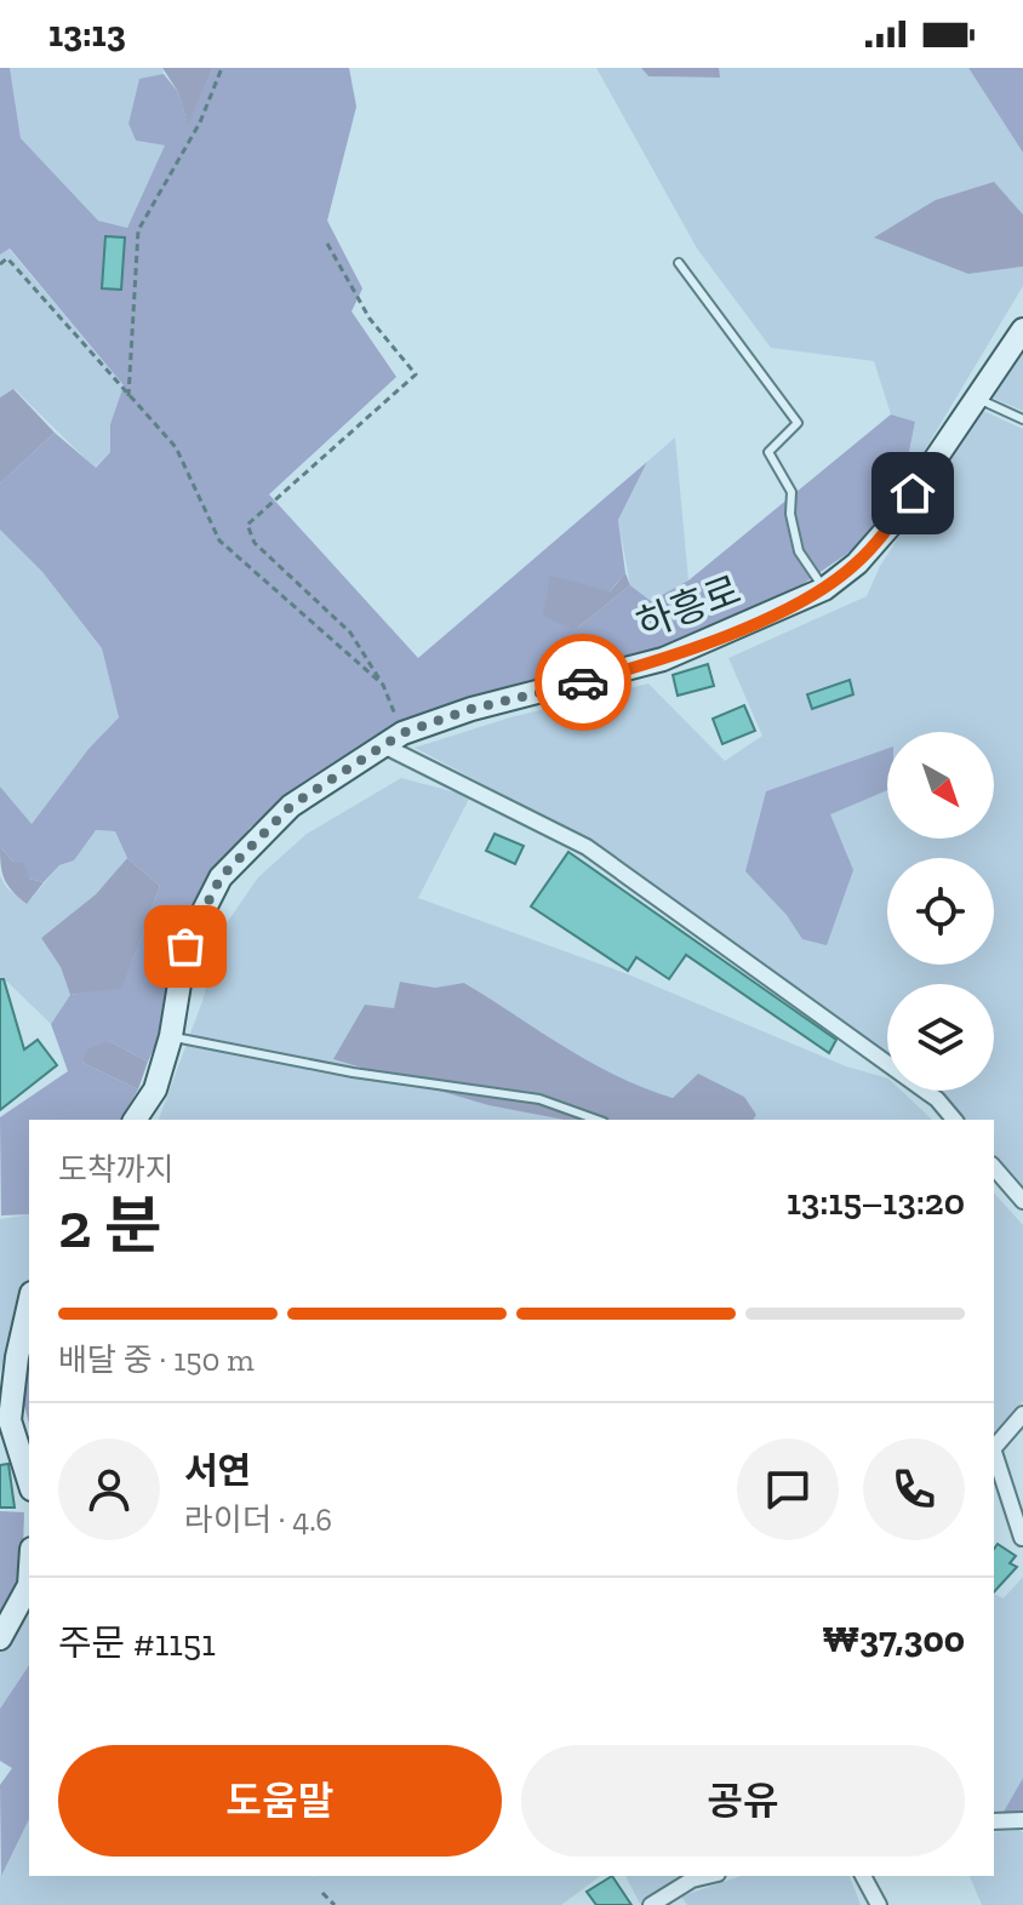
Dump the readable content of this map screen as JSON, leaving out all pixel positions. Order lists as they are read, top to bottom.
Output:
{
  "streets": {
    "street": ["하흥로"]
  },
  "north": "bottom right",
  "page": {
    "status": "13:13",
    "heading": ["2 분", "도착까지", "13:15–13:20"],
    "panel": [
      "서연",
      "라이더 · 4.6",
      "주문 #1151",
      "₩37,300"
    ],
    "bar": "배달 중 · 150 m",
    "buttons": ["도움말", "공유"]
  }
}
